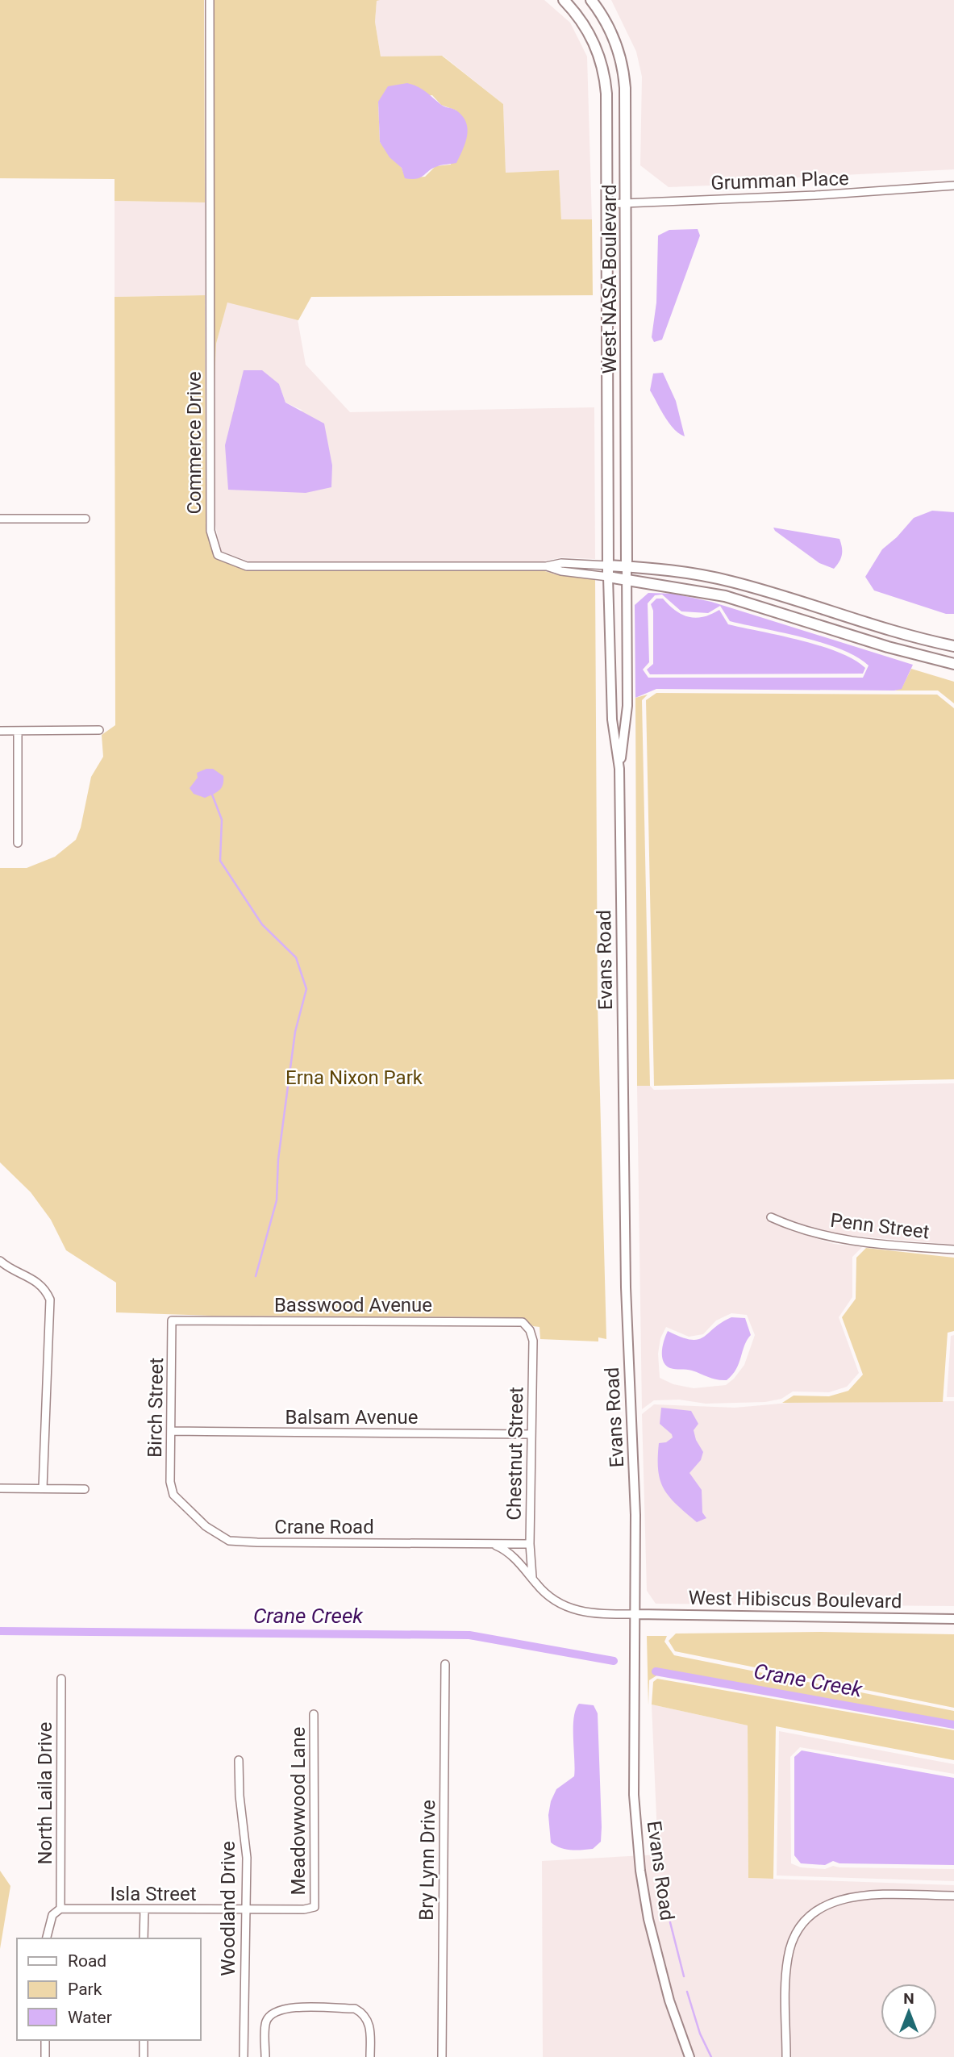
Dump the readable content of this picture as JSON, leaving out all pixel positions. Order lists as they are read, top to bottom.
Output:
{
  "streets": {
    "main road": ["West NASA Boulevard"],
    "street": [
      "Grumman Place",
      "Commerce Drive",
      "Evans Road",
      "Penn Street",
      "Basswood Avenue",
      "Birch Street",
      "Balsam Avenue",
      "Chestnut Street",
      "Crane Road",
      "West Hibiscus Boulevard",
      "North Laila Drive",
      "Meadowwood Lane",
      "Bry Lynn Drive",
      "Isla Street",
      "Woodland Drive"
    ]
  },
  "crossings": [
    ["Grumman Place", "West NASA Boulevard"],
    ["West NASA Boulevard", "Commerce Drive"],
    ["West NASA Boulevard", "Evans Road"],
    ["Commerce Drive", "Evans Road"],
    ["Evans Road", "West Hibiscus Boulevard"],
    ["Basswood Avenue", "Birch Street"],
    ["Basswood Avenue", "Chestnut Street"],
    ["Birch Street", "Balsam Avenue"],
    ["Birch Street", "Crane Road"],
    ["Balsam Avenue", "Chestnut Street"],
    ["Chestnut Street", "Crane Road"],
    ["North Laila Drive", "Isla Street"],
    ["Meadowwood Lane", "Isla Street"],
    ["Isla Street", "Woodland Drive"]
  ],
  "water": ["Crane Creek"],
  "parks": ["Erna Nixon Park"],
  "legend": ["Road", "Park", "Water"],
  "north": "top"
}
